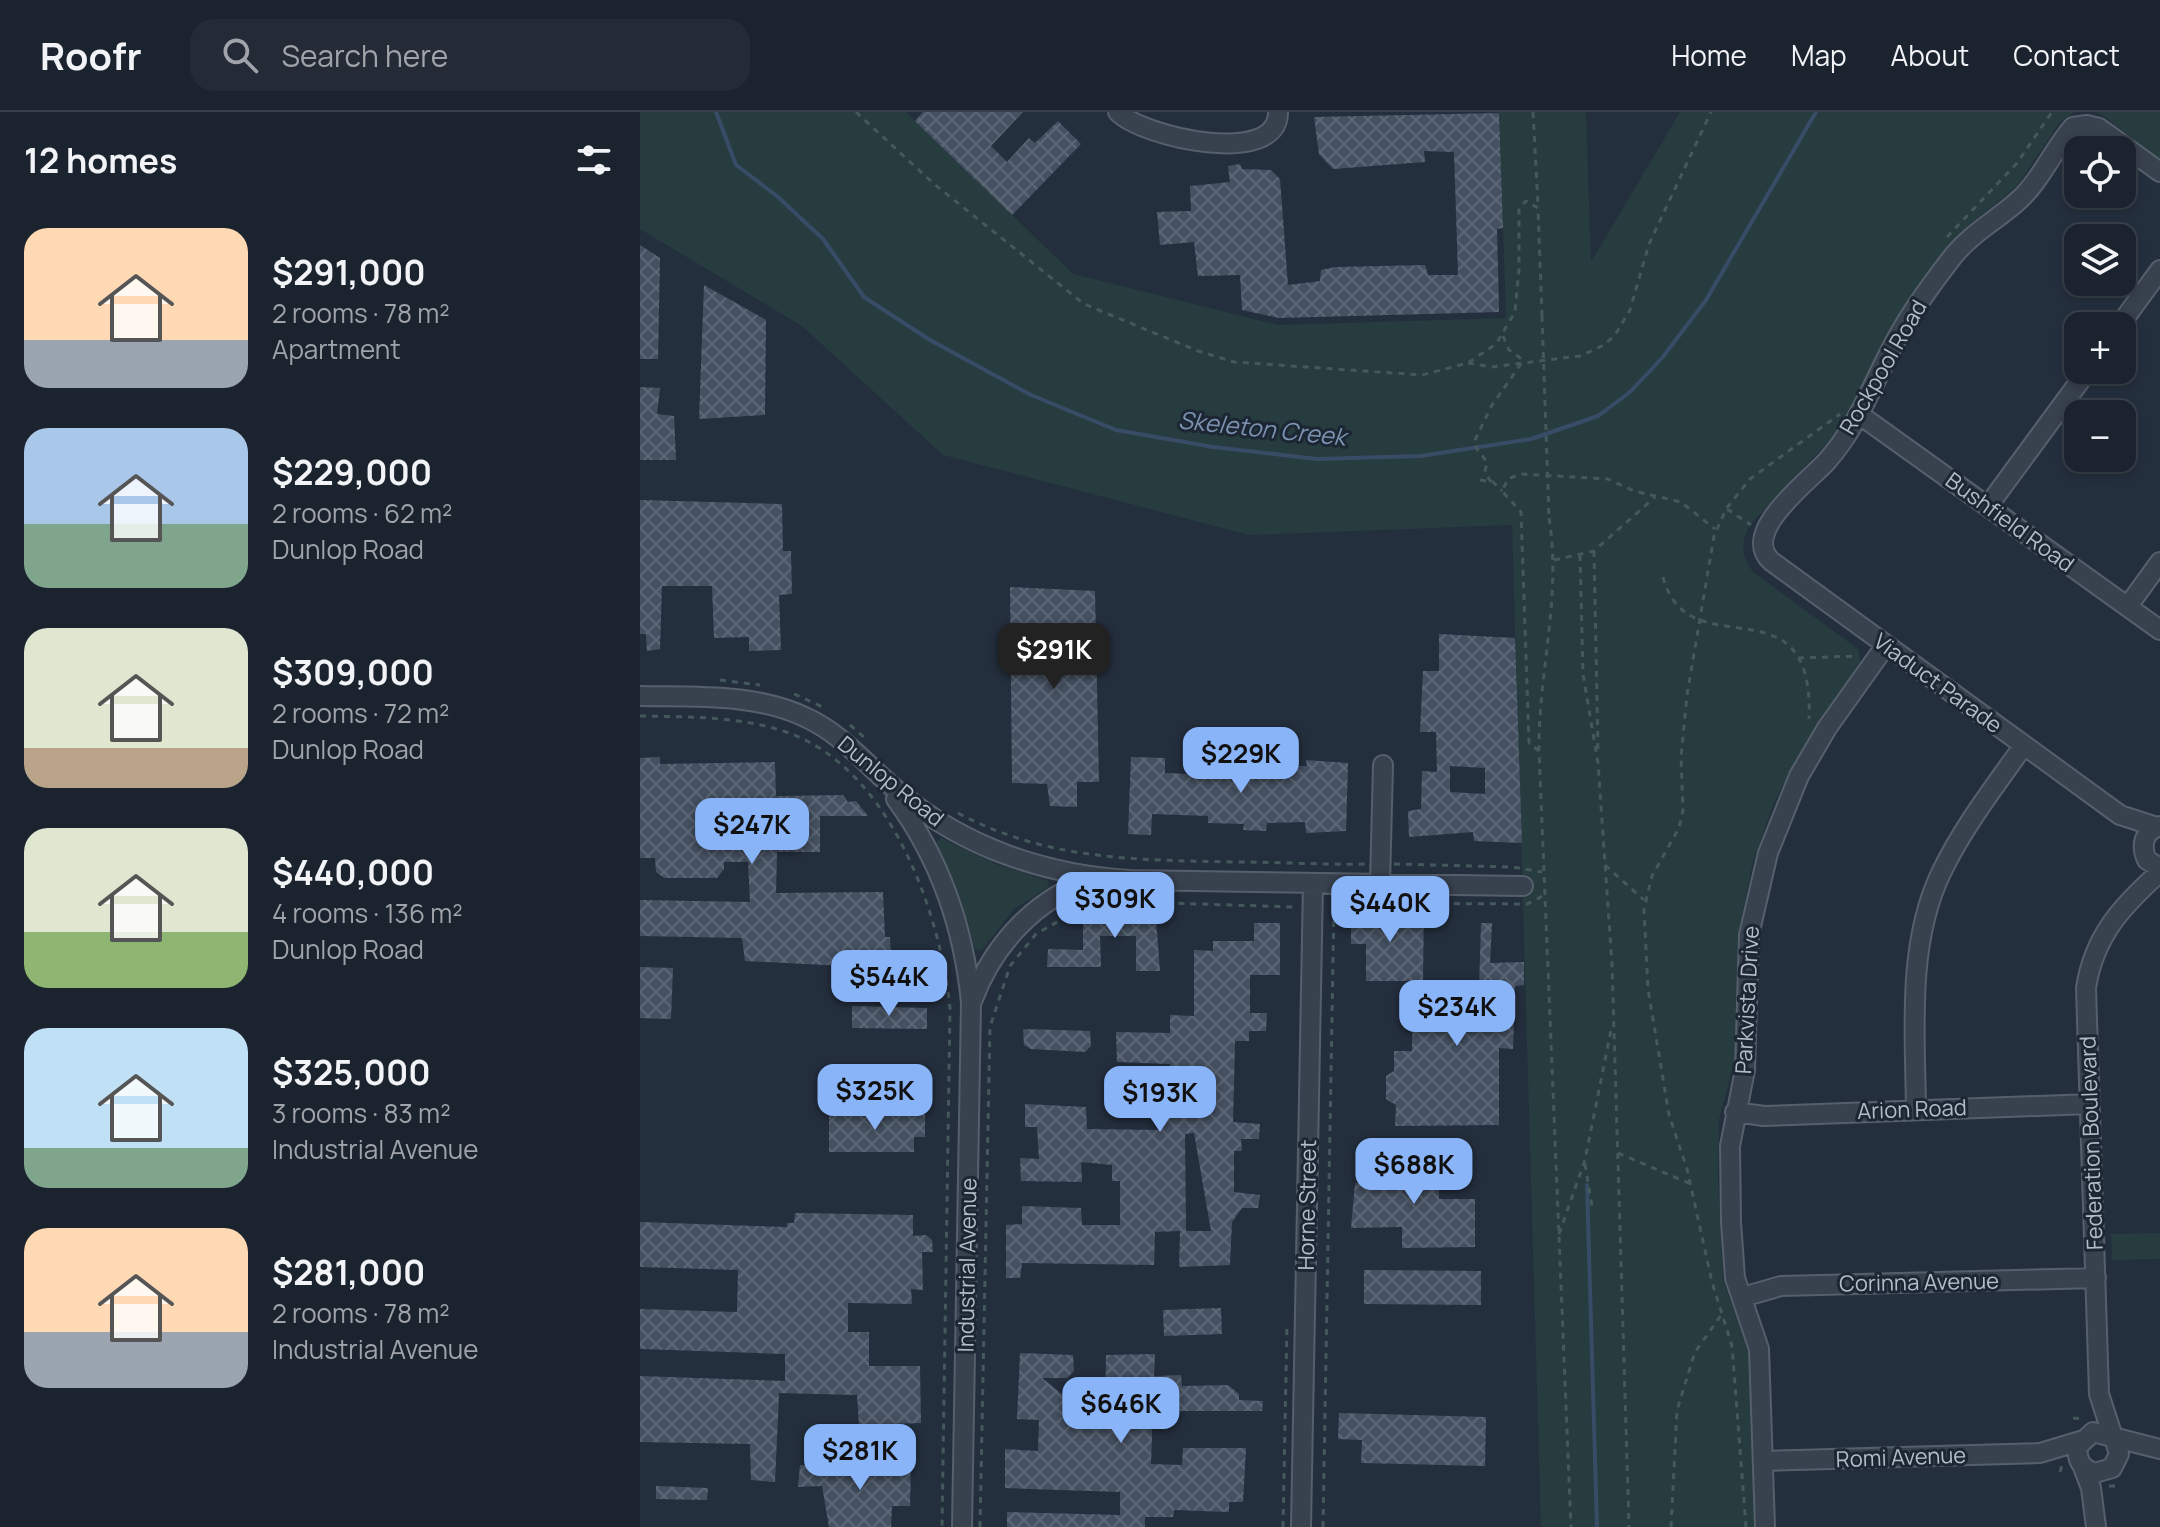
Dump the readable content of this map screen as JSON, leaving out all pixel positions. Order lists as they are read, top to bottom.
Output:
{
  "streets": {
    "street": [
      "Rockpool Road",
      "Bushfield Road",
      "Viaduct Parade",
      "Dunlop Road",
      "Parkvista Drive",
      "Arion Road",
      "Federation Boulevard",
      "Horne Street",
      "Industrial Avenue",
      "Corinna Avenue",
      "Romi Avenue"
    ]
  },
  "crossings": [
    ["Rockpool Road", "Bushfield Road"],
    ["Rockpool Road", "Viaduct Parade"],
    ["Viaduct Parade", "Parkvista Drive"],
    ["Viaduct Parade", "Federation Boulevard"],
    ["Dunlop Road", "Horne Street"],
    ["Dunlop Road", "Industrial Avenue"],
    ["Parkvista Drive", "Arion Road"],
    ["Parkvista Drive", "Corinna Avenue"],
    ["Parkvista Drive", "Romi Avenue"],
    ["Arion Road", "Federation Boulevard"],
    ["Federation Boulevard", "Corinna Avenue"],
    ["Federation Boulevard", "Romi Avenue"]
  ],
  "water": ["Skeleton Creek"],
  "page": {
    "header": "Roofr",
    "search": "Search here",
    "nav": [
      "Home",
      "Map",
      "About",
      "Contact"
    ],
    "heading": "12 homes",
    "map_buttons": ["+", "−"],
    "list": [
      {
        "name": "$291,000",
        "note": "2 rooms · 78 m² · Apartment"
      },
      {
        "name": "$229,000",
        "note": "2 rooms · 62 m² · Dunlop Road"
      },
      {
        "name": "$309,000",
        "note": "2 rooms · 72 m² · Dunlop Road"
      },
      {
        "name": "$440,000",
        "note": "4 rooms · 136 m² · Dunlop Road"
      },
      {
        "name": "$325,000",
        "note": "3 rooms · 83 m² · Industrial Avenue"
      },
      {
        "name": "$281,000",
        "note": "2 rooms · 78 m² · Industrial Avenue"
      }
    ],
    "price": [
      "$291K",
      "$229K",
      "$247K",
      "$309K",
      "$440K",
      "$544K",
      "$234K",
      "$325K",
      "$193K",
      "$688K",
      "$646K",
      "$281K"
    ]
  }
}
